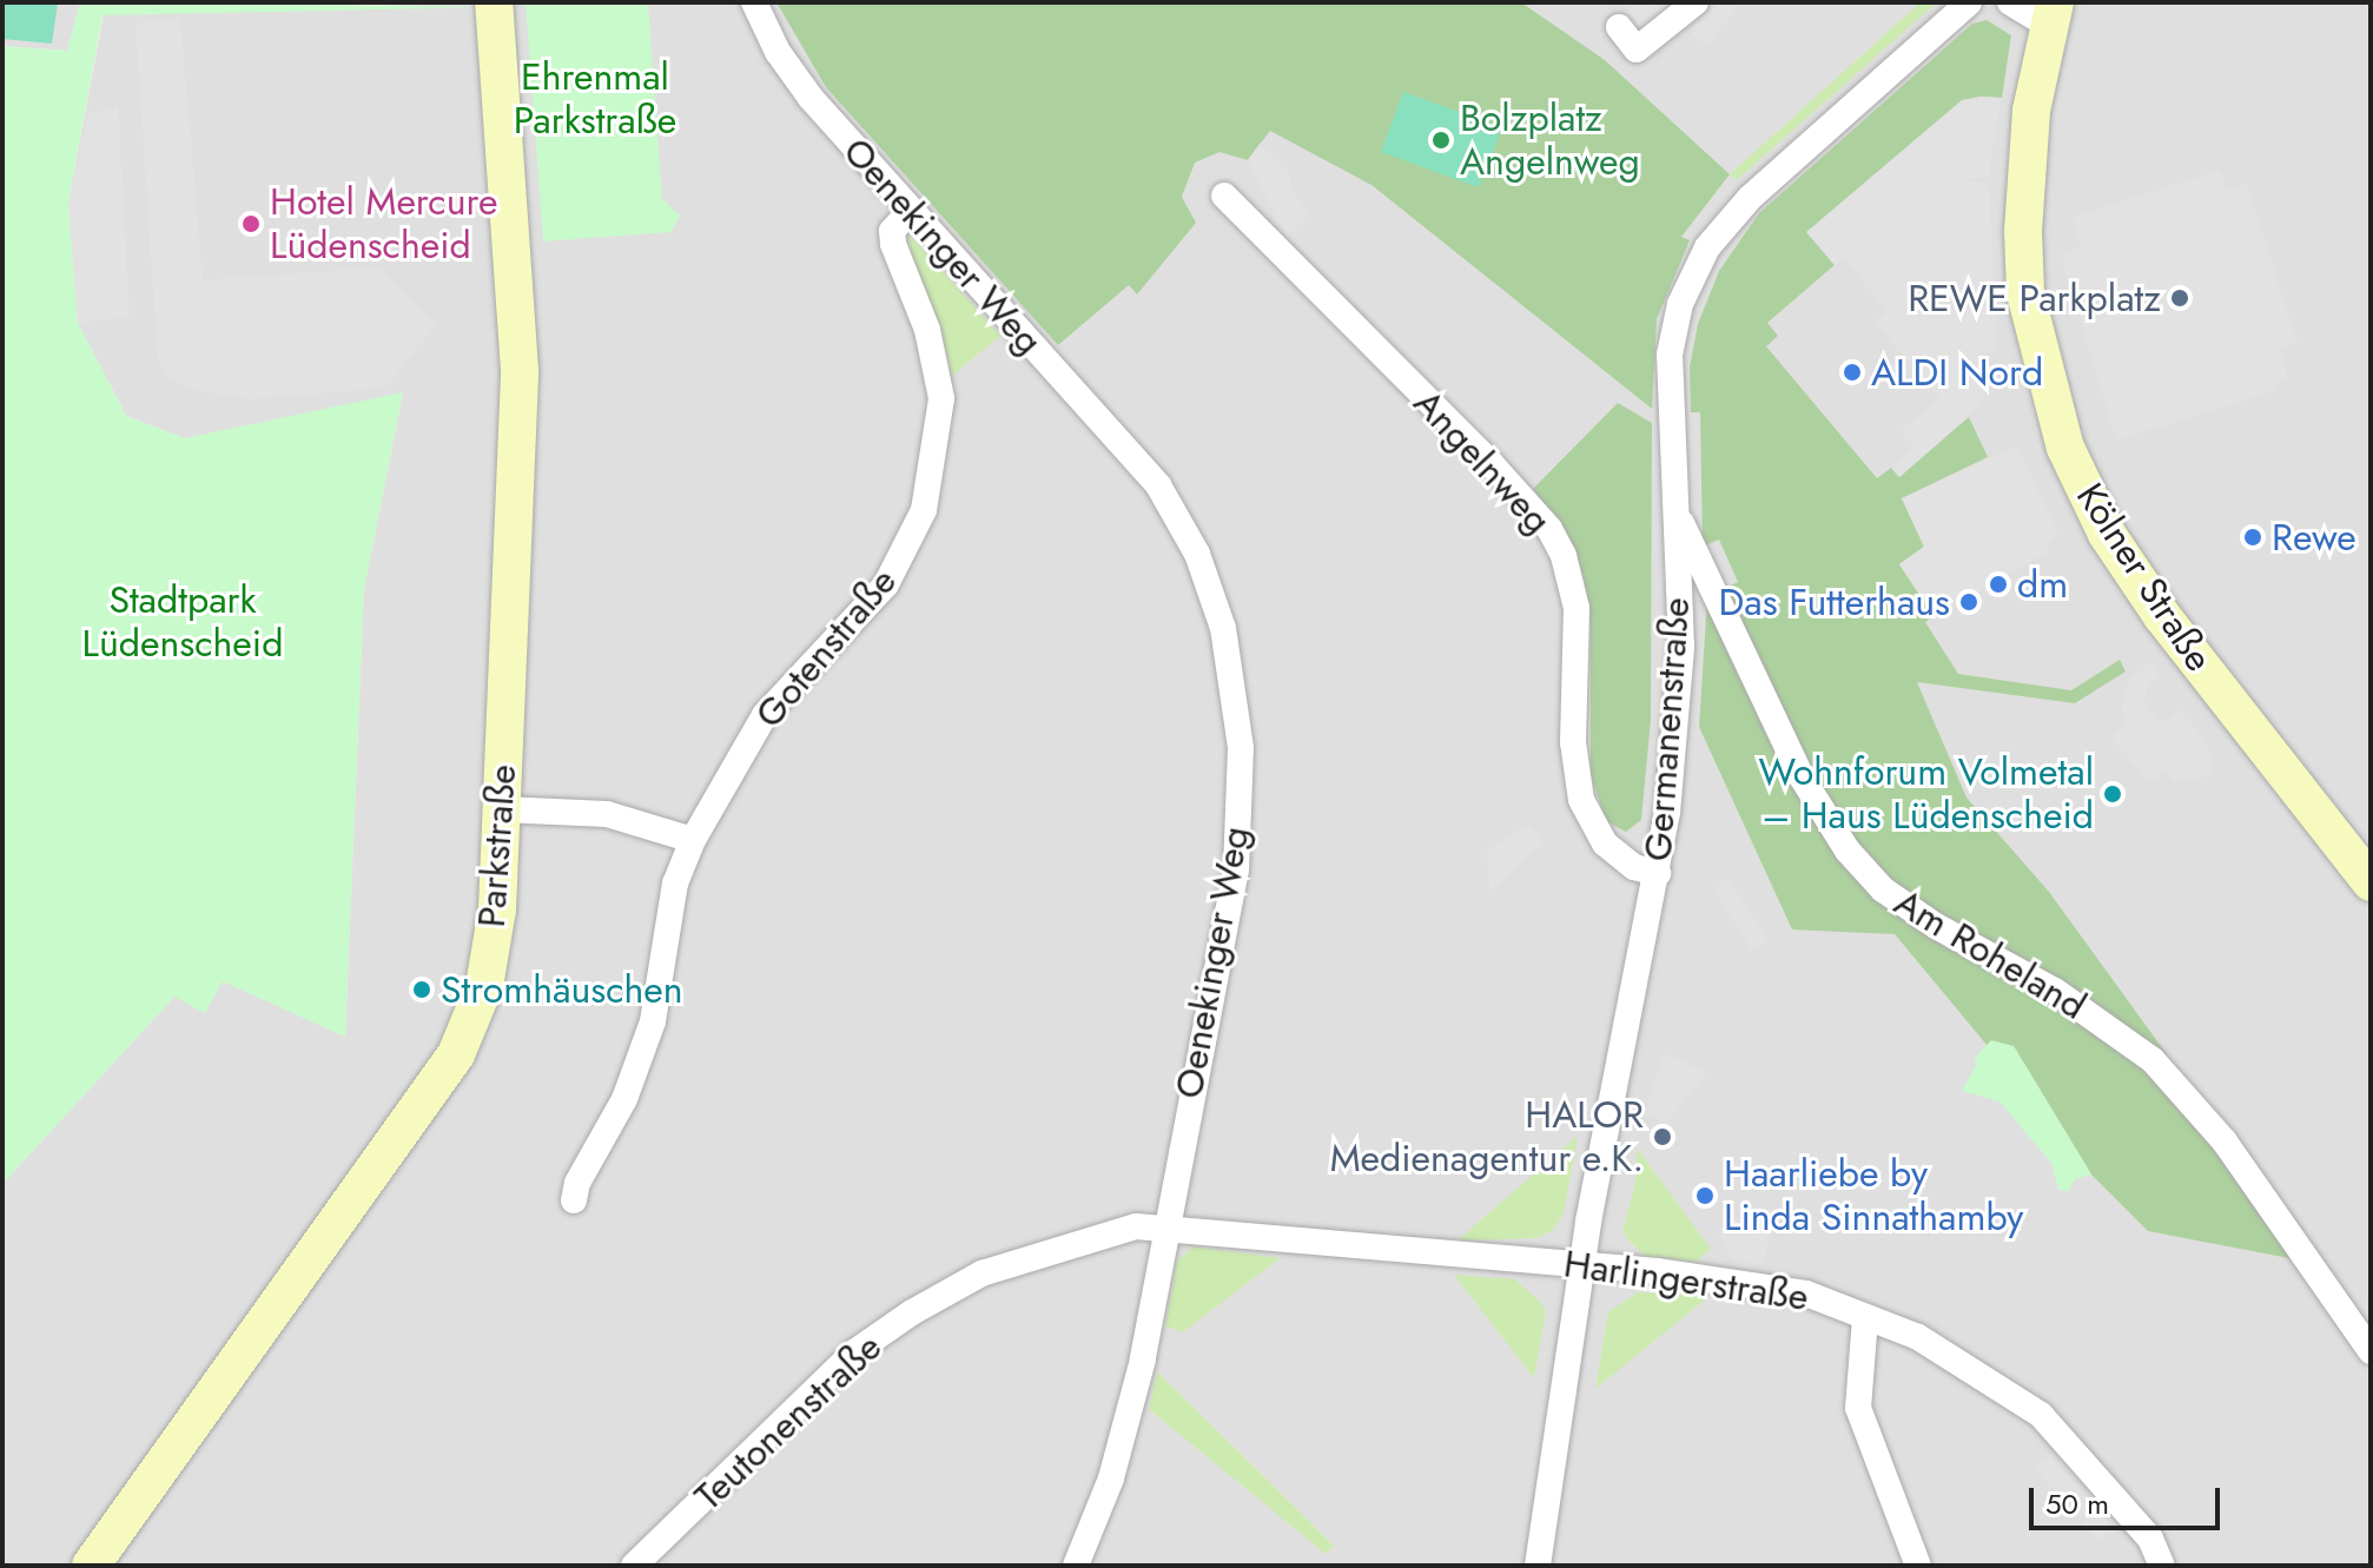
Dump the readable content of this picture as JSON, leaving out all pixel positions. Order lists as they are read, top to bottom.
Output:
{
  "streets": {
    "street": [
      "Oenekinger Weg",
      "Angelnweg",
      "Kölner Straße",
      "Gotenstraße",
      "Germanenstraße",
      "Parkstraße",
      "Am Roheland",
      "Harlingerstraße",
      "Teutonenstraße"
    ]
  },
  "crossings": [
    ["Oenekinger Weg", "Gotenstraße"],
    ["Oenekinger Weg", "Harlingerstraße"],
    ["Oenekinger Weg", "Teutonenstraße"],
    ["Angelnweg", "Germanenstraße"],
    ["Germanenstraße", "Am Roheland"],
    ["Germanenstraße", "Harlingerstraße"],
    ["Harlingerstraße", "Teutonenstraße"]
  ],
  "parks": ["Ehrenmal Parkstraße", "Stadtpark Lüdenscheid"],
  "places": [
    "Bolzplatz Angelnweg",
    "Hotel Mercure Lüdenscheid",
    "REWE Parkplatz",
    "ALDI Nord",
    "Rewe",
    "dm",
    "Das Futterhaus",
    "Wohnforum Volmetal – Haus Lüdenscheid",
    "Stromhäuschen",
    "HALOR Medienagentur e.K.",
    "Haarliebe by Linda Sinnathamby"
  ],
  "scale_bar": "50 m"
}
